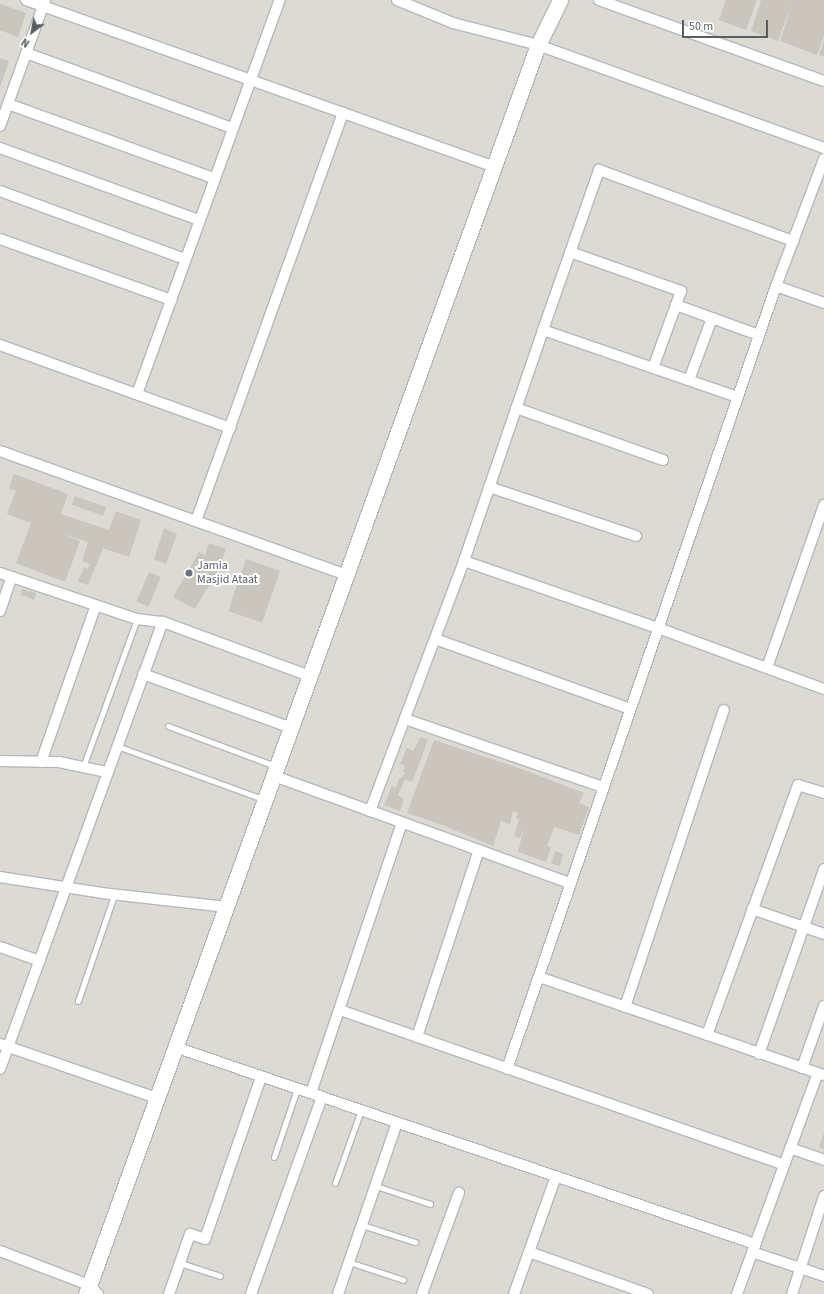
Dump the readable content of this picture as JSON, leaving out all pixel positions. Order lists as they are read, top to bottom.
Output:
{
  "places": ["Jamia Masjid Ataat"],
  "scale_bar": "50 m",
  "north": "bottom left"
}
